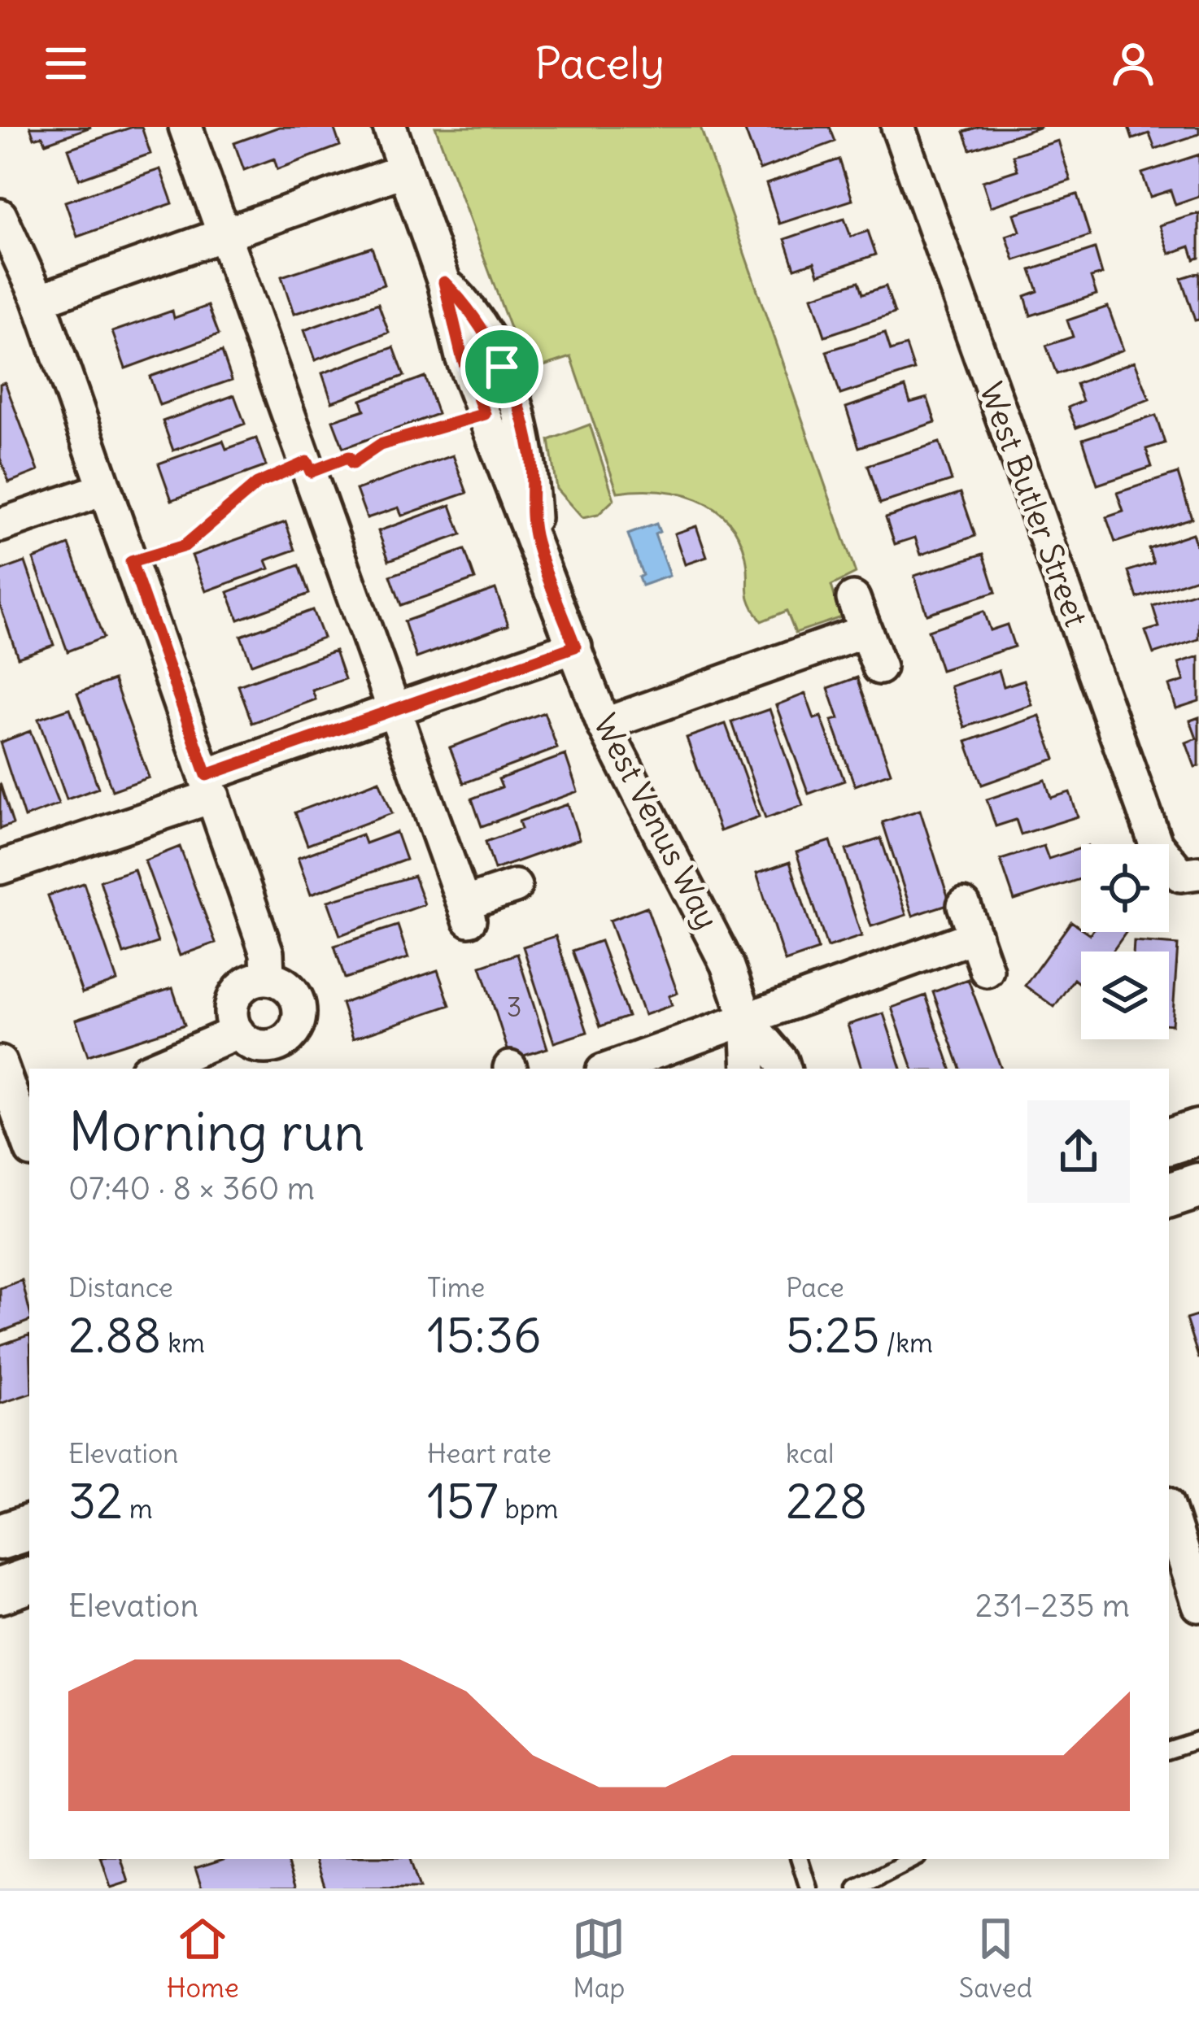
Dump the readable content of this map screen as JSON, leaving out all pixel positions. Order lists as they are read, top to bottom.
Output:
{
  "streets": {
    "street": ["West Butler Street", "West Venus Way"]
  },
  "house_numbers": ["3"],
  "page": {
    "header": "Pacely",
    "heading": ["Morning run", "07:40 · 8 × 360 m"],
    "stats": [
      ["Distance", "2.88 km"],
      ["Time", "15:36"],
      ["Pace", "5:25 /km"],
      ["Elevation", "32 m"],
      ["Heart rate", "157 bpm"],
      ["kcal", "228"]
    ],
    "chart": ["Elevation", "231–235 m"],
    "tabs": ["Home", "Map", "Saved"]
  }
}
